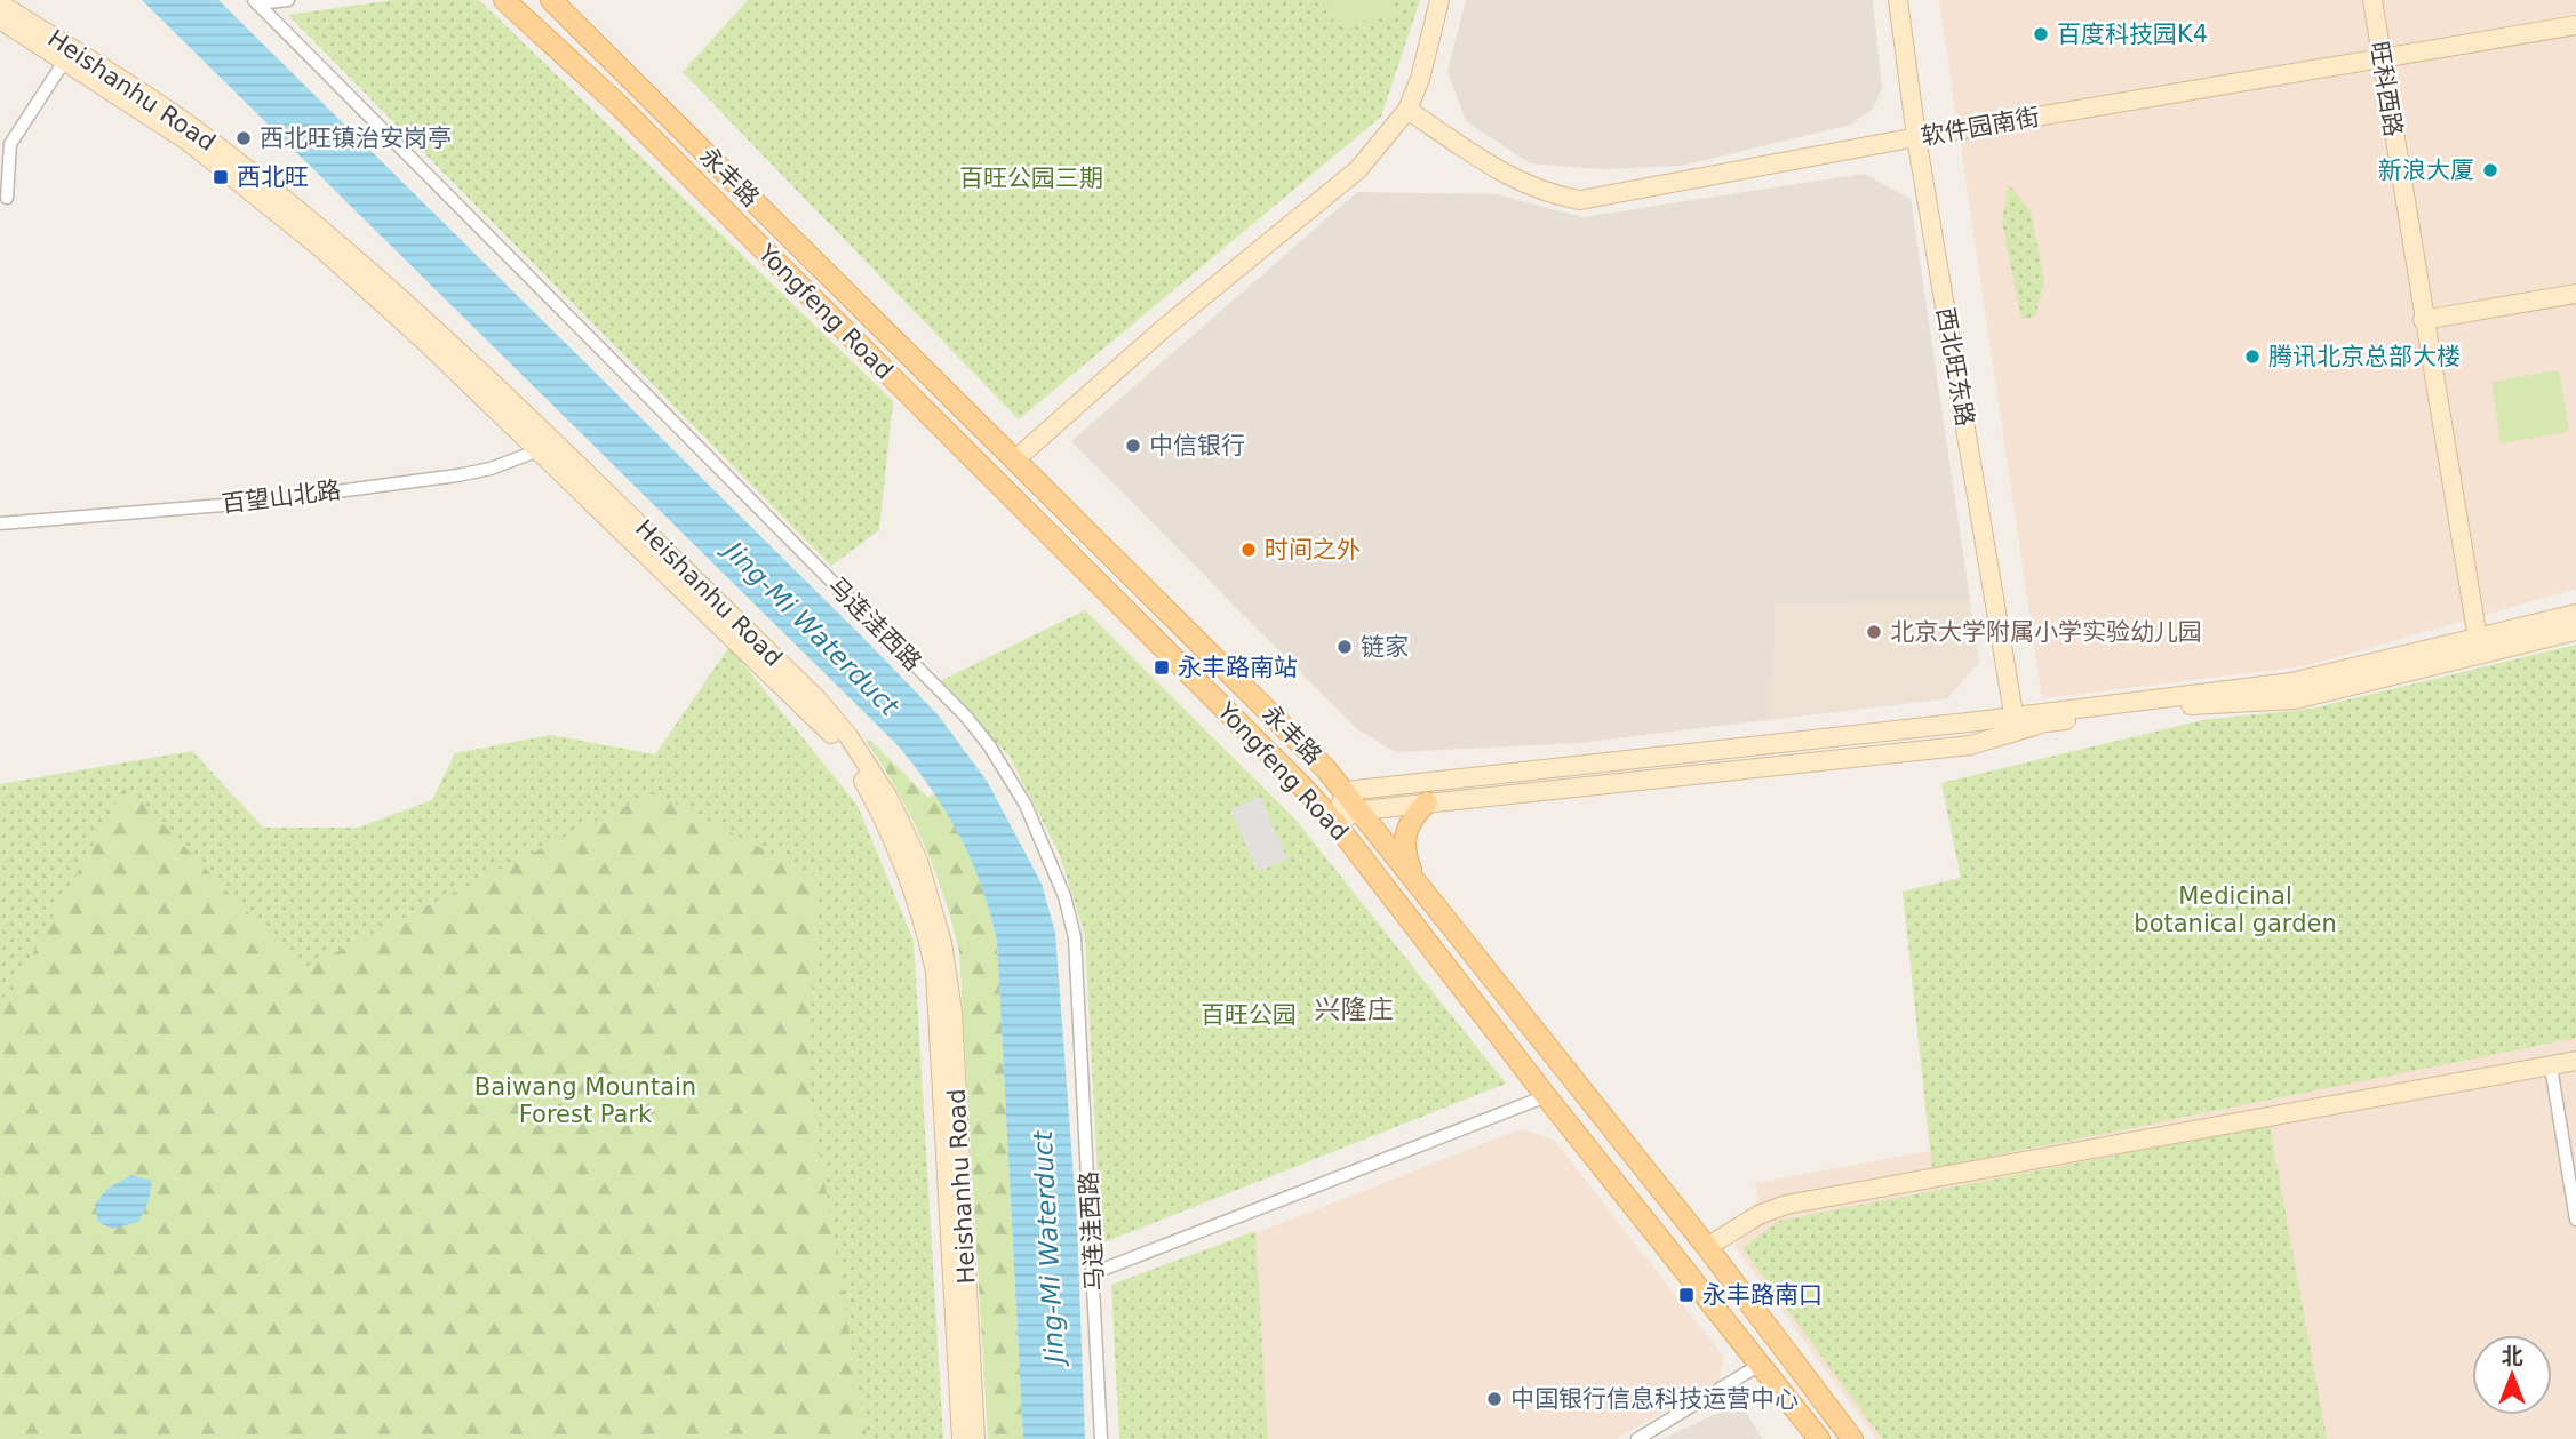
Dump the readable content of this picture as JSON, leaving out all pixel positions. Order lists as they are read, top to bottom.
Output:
{
  "streets": {
    "main road": ["永丰路", "Yongfeng Road"],
    "street": [
      "旺科西路",
      "Heishanhu Road",
      "软件园南街",
      "西北旺东路",
      "百望山北路",
      "马连洼西路"
    ]
  },
  "crossings": [
    ["旺科西路", "软件园南街"],
    ["Heishanhu Road", "百望山北路"],
    ["软件园南街", "西北旺东路"]
  ],
  "districts": ["兴隆庄"],
  "water": ["Jing-Mi Waterduct"],
  "parks": [
    "百旺公园三期",
    "Medicinal botanical garden",
    "百旺公园",
    "Baiwang Mountain Forest Park"
  ],
  "places": {
    "other": [
      "百度科技园K4",
      "西北旺镇治安岗亭",
      "新浪大厦",
      "腾讯北京总部大楼",
      "中信银行",
      "时间之外",
      "北京大学附属小学实验幼儿园",
      "链家",
      "中国银行信息科技运营中心"
    ],
    "transit": ["西北旺", "永丰路南站", "永丰路南口"]
  },
  "north": "top"
}
